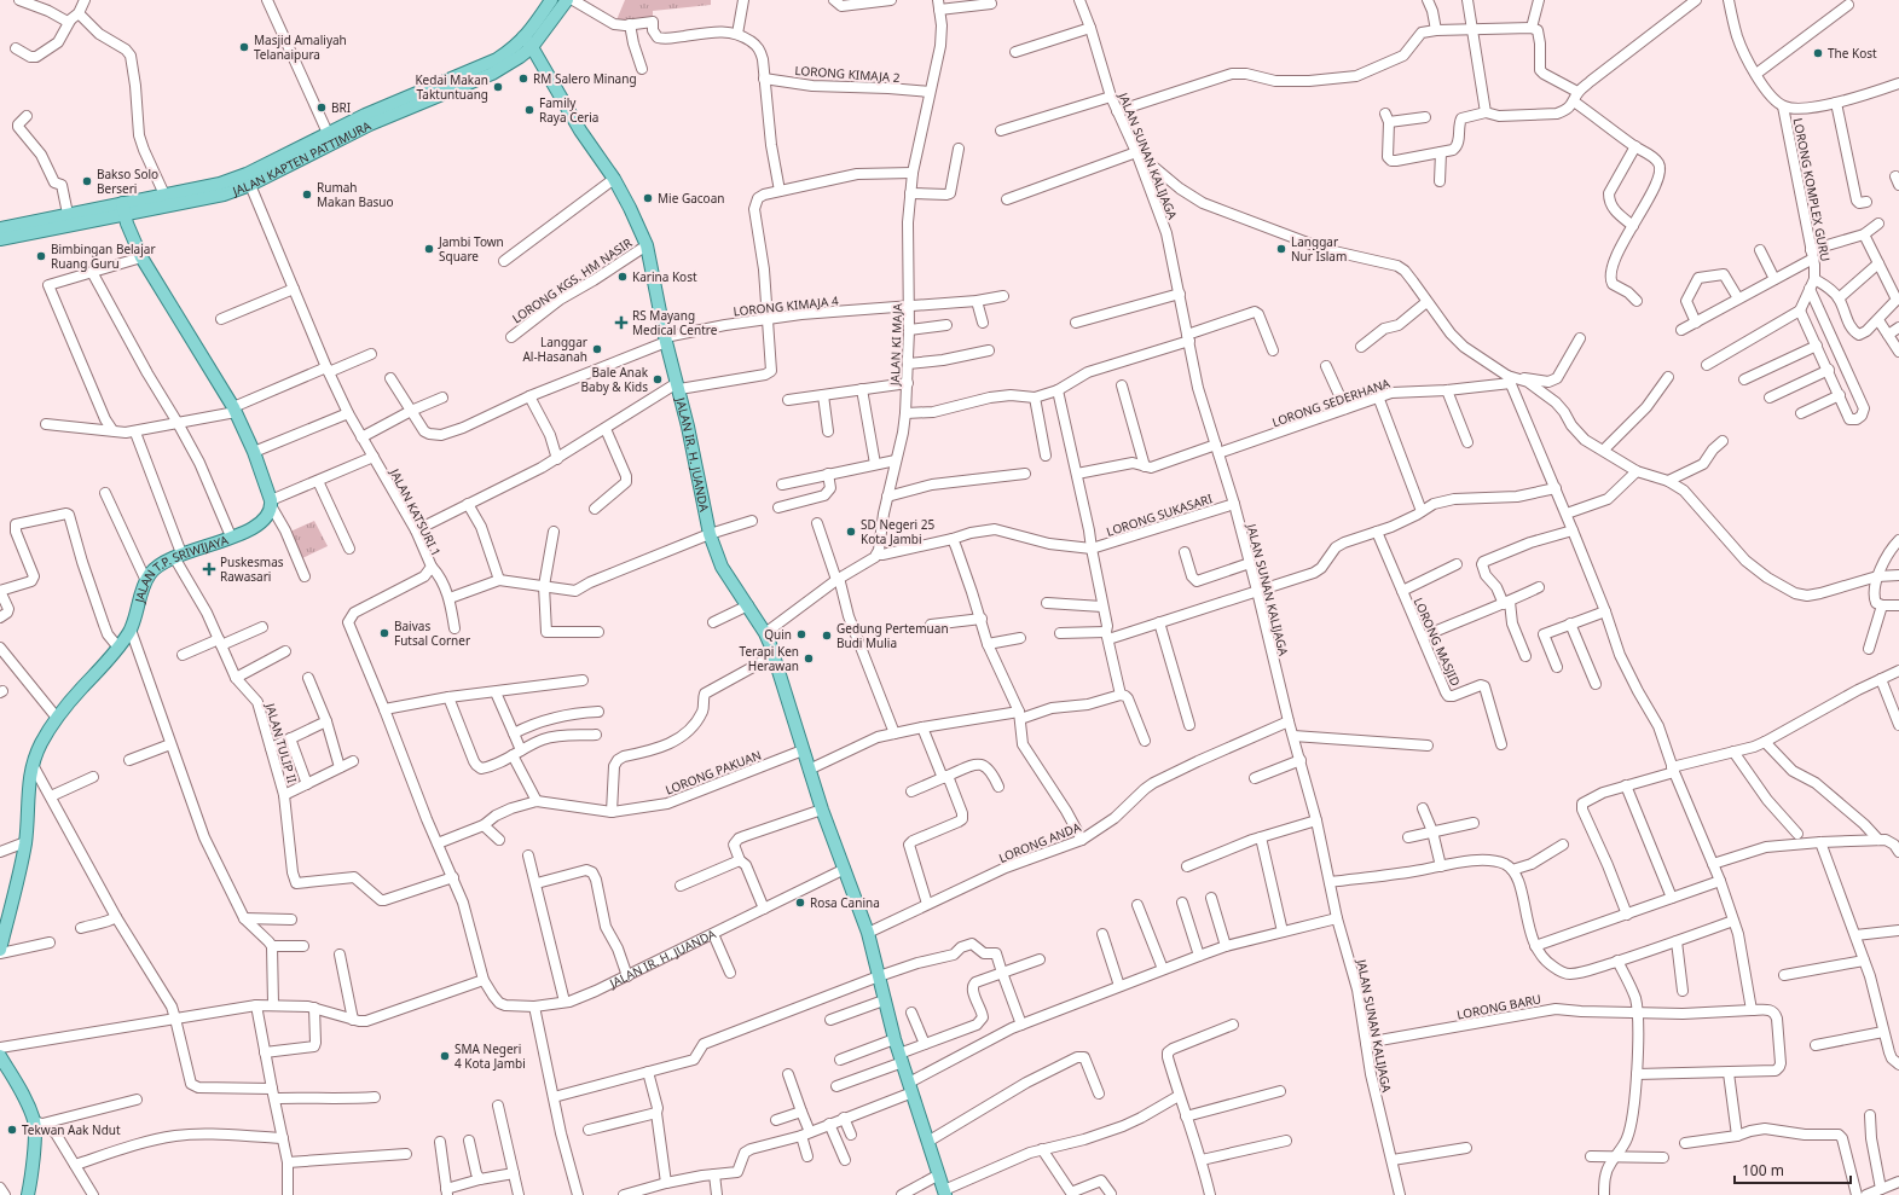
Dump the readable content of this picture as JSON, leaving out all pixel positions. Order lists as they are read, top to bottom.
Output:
{
  "streets": {
    "main road": ["JALAN KAPTEN PATTIMURA", "JALAN IR. H. JUANDA", "JALAN T.P. SRIWIJAYA"],
    "street": [
      "LORONG KIMAJA 2",
      "JALAN SUNAN KALIJAGA",
      "LORONG KOMPLEX GURU",
      "LORONG KGS. HM NASIR",
      "LORONG KIMAJA 4",
      "JALAN KI MAJA",
      "LORONG SEDERHANA",
      "JALAN KATSURI 1",
      "LORONG SUKASARI",
      "LORONG MASJID",
      "JALAN TULIP II",
      "LORONG PAKUAN",
      "LORONG ANDA",
      "LORONG BARU"
    ]
  },
  "crossings": [
    ["LORONG KIMAJA 2", "JALAN KI MAJA"],
    ["JALAN SUNAN KALIJAGA", "LORONG SEDERHANA"],
    ["JALAN SUNAN KALIJAGA", "LORONG SUKASARI"],
    ["JALAN SUNAN KALIJAGA", "LORONG ANDA"],
    ["JALAN SUNAN KALIJAGA", "LORONG BARU"],
    ["JALAN KAPTEN PATTIMURA", "JALAN IR. H. JUANDA"],
    ["JALAN KAPTEN PATTIMURA", "JALAN KATSURI 1"],
    ["LORONG KGS. HM NASIR", "JALAN IR. H. JUANDA"],
    ["LORONG KIMAJA 4", "JALAN KI MAJA"],
    ["LORONG KIMAJA 4", "JALAN IR. H. JUANDA"],
    ["JALAN IR. H. JUANDA", "JALAN KATSURI 1"],
    ["JALAN IR. H. JUANDA", "LORONG PAKUAN"],
    ["JALAN IR. H. JUANDA", "LORONG ANDA"],
    ["JALAN KATSURI 1", "JALAN TULIP II"],
    ["JALAN KATSURI 1", "LORONG PAKUAN"],
    ["JALAN T.P. SRIWIJAYA", "JALAN TULIP II"]
  ],
  "places": {
    "other": [
      "Masjid Amaliyah Telanaipura",
      "The Kost",
      "RM Salero Minang",
      "Kedai Makan Taktuntuang",
      "BRI",
      "Family Raya Ceria",
      "Bakso Solo Berseri",
      "Rumah Makan Basuo",
      "Mie Gacoan",
      "Jambi Town Square",
      "Langgar Nur Islam",
      "Bimbingan Belajar Ruang Guru",
      "Karina Kost",
      "Langgar Al-Hasanah",
      "Bale Anak Baby & Kids",
      "SD Negeri 25 Kota Jambi",
      "Baivas Futsal Corner",
      "Quin",
      "Gedung Pertemuan Budi Mulia",
      "Terapi Ken Herawan",
      "Rosa Canina",
      "SMA Negeri 4 Kota Jambi",
      "Tekwan Aak Ndut"
    ],
    "health": ["RS Mayang Medical Centre", "Puskesmas Rawasari"]
  },
  "scale_bar": "100 m"
}
